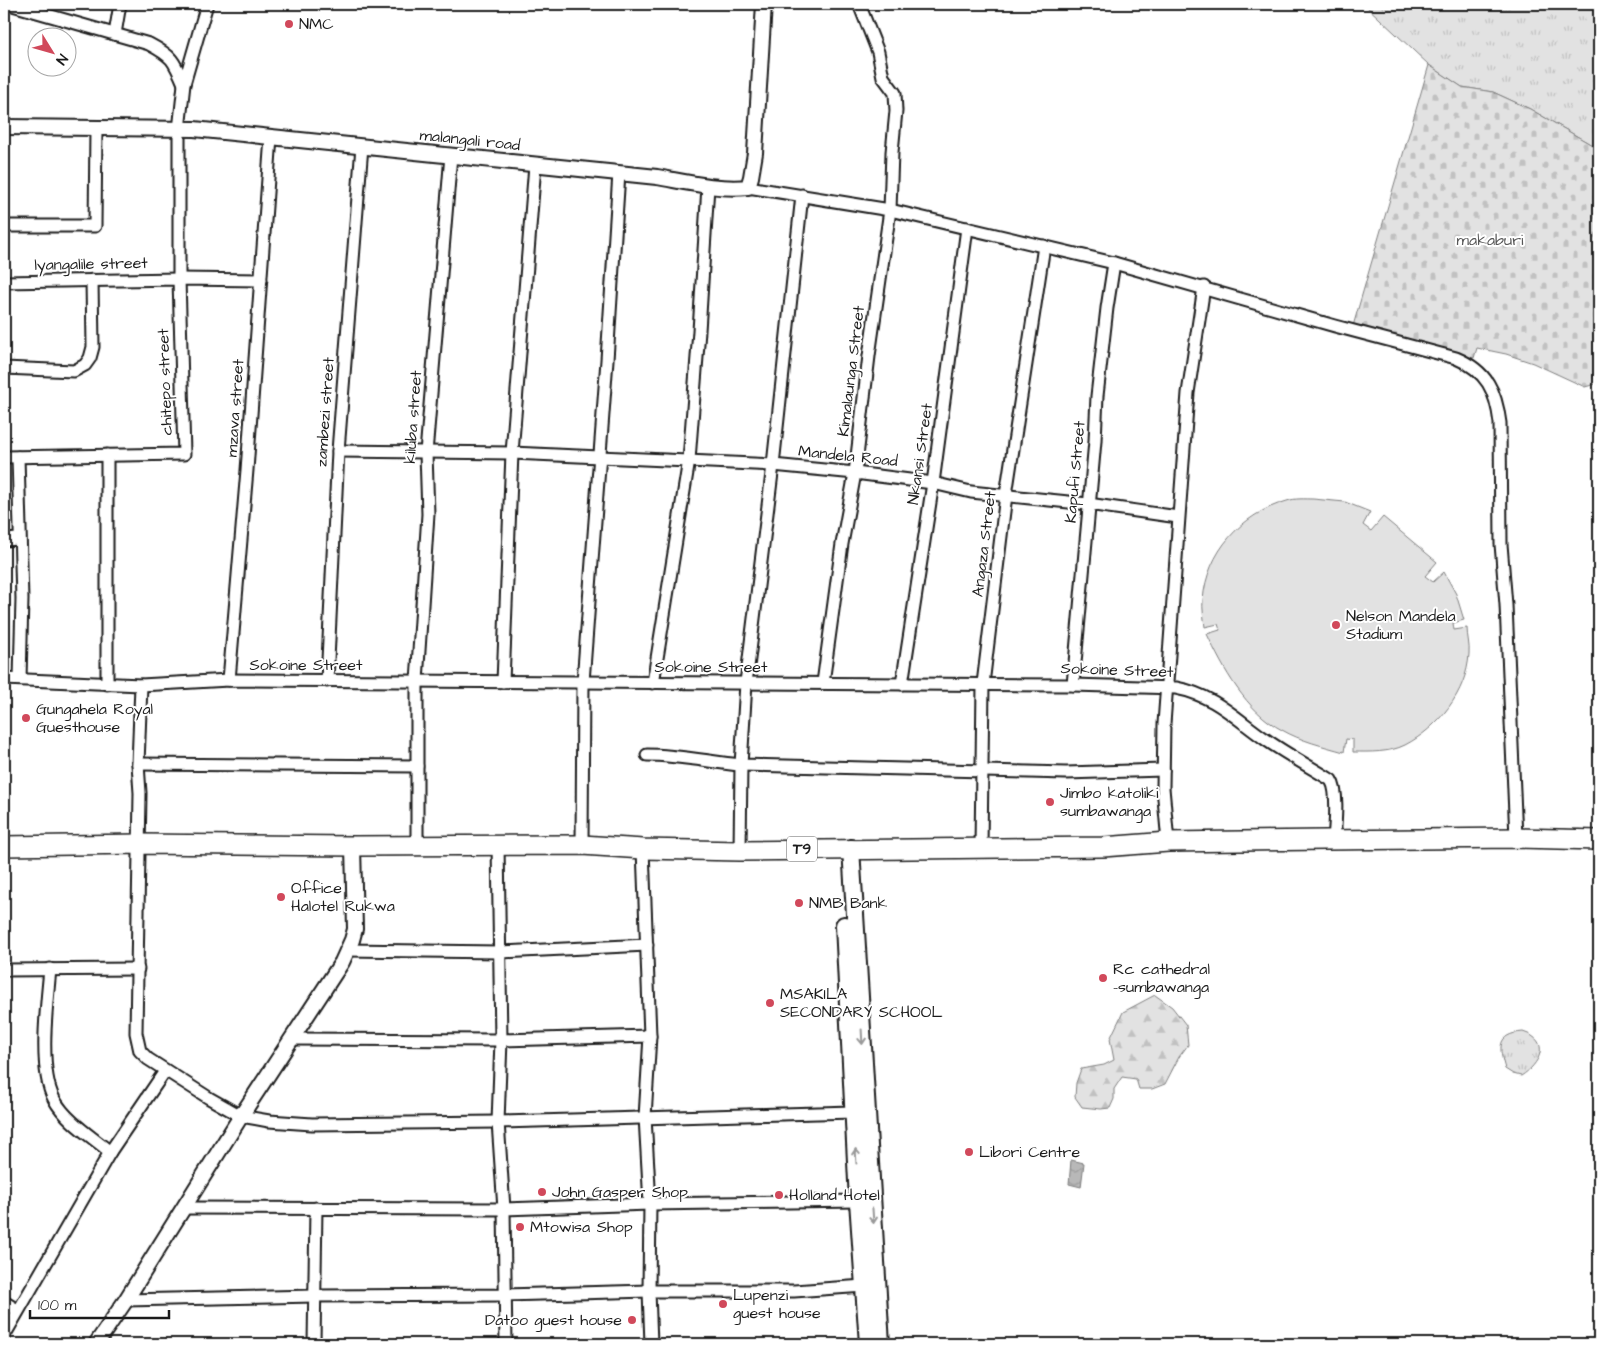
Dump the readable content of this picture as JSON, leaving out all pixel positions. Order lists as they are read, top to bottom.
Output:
{
  "streets": {
    "highway": ["T9"],
    "street": [
      "malangali road",
      "lyangalile street",
      "Kimalaunga Street",
      "chitepo street",
      "mzava street",
      "zambezi street",
      "kiluba street",
      "Nkansi Street",
      "Mandela Road",
      "Kapufi Street",
      "Angaza Street",
      "Sokoine Street"
    ]
  },
  "crossings": [
    ["malangali road", "chitepo street"],
    ["malangali road", "mzava street"],
    ["malangali road", "zambezi street"],
    ["malangali road", "kiluba street"],
    ["lyangalile street", "chitepo street"],
    ["lyangalile street", "mzava street"],
    ["Kimalaunga Street", "Mandela Road"],
    ["Kimalaunga Street", "Sokoine Street"],
    ["mzava street", "Sokoine Street"],
    ["zambezi street", "Sokoine Street"],
    ["kiluba street", "Sokoine Street"],
    ["kiluba street", "T9"],
    ["Nkansi Street", "Mandela Road"],
    ["Nkansi Street", "Sokoine Street"],
    ["Mandela Road", "Kapufi Street"],
    ["Mandela Road", "Angaza Street"],
    ["Kapufi Street", "Sokoine Street"],
    ["Angaza Street", "Sokoine Street"],
    ["Angaza Street", "T9"],
    ["Sokoine Street", "T9"]
  ],
  "parks": ["makaburi"],
  "places": [
    "NMC",
    "Nelson Mandela Stadium",
    "Gungahela Royal Guesthouse",
    "Jimbo katoliki sumbawanga",
    "Office Halotel Rukwa",
    "NMB Bank",
    "Rc cathedral -sumbawanga",
    "MSAKILA SECONDARY SCHOOL",
    "Libori Centre",
    "John Gasper Shop",
    "Holland Hotel",
    "Mtowisa Shop",
    "Lupenzi guest house",
    "Datoo guest house"
  ],
  "scale_bar": "100 m",
  "north": "bottom right"
}
